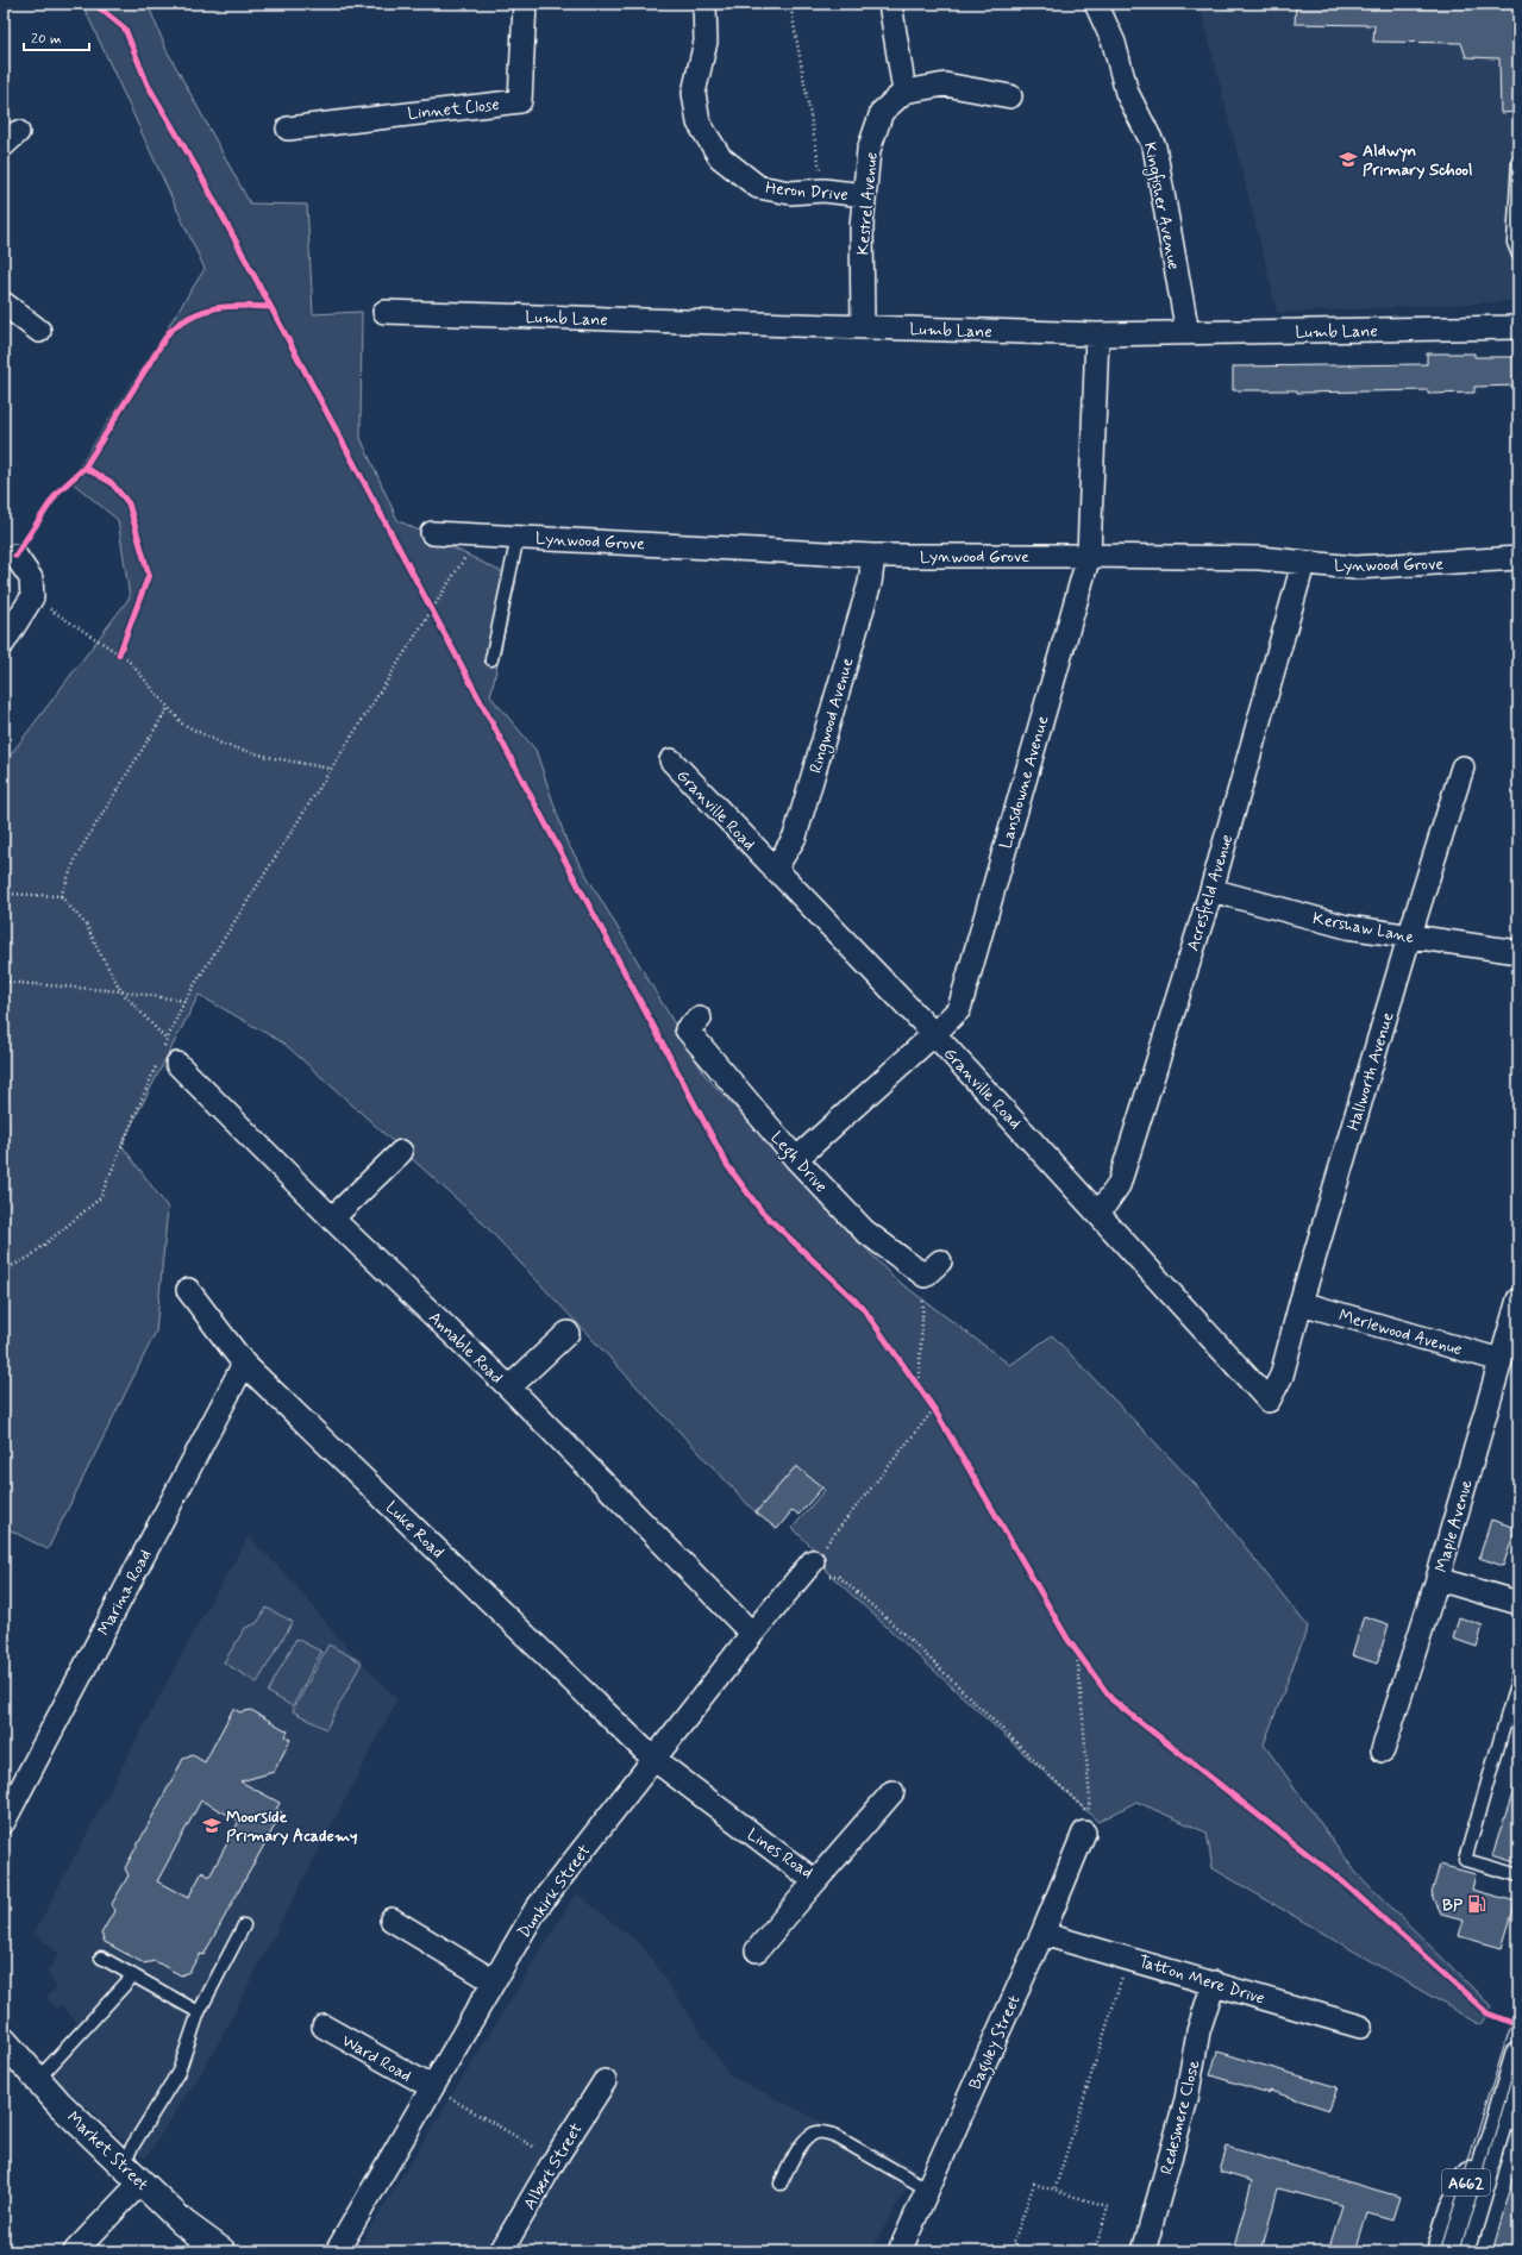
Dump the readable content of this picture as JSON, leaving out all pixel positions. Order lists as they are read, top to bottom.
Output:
{
  "streets": {
    "main road": ["Market Street", "A662"],
    "street": [
      "Linnet Close",
      "Heron Drive",
      "Kestrel Avenue",
      "Kingfisher Avenue",
      "Lumb Lane",
      "Lynwood Grove",
      "Ringwood Avenue",
      "Lansdowne Avenue",
      "Granville Road",
      "Acresfield Avenue",
      "Kershaw Lane",
      "Hallworth Avenue",
      "Legh Drive",
      "Merlewood Avenue",
      "Annable Road",
      "Maple Avenue",
      "Luke Road",
      "Marina Road",
      "Lines Road",
      "Dunkirk Street",
      "Tatton Mere Drive",
      "Baguley Street",
      "Ward Road",
      "Redesmere Close",
      "Albert Street"
    ]
  },
  "crossings": [
    ["Heron Drive", "Kestrel Avenue"],
    ["Kestrel Avenue", "Lumb Lane"],
    ["Kingfisher Avenue", "Lumb Lane"],
    ["Lumb Lane", "Lansdowne Avenue"],
    ["Lynwood Grove", "Ringwood Avenue"],
    ["Lynwood Grove", "Lansdowne Avenue"],
    ["Lynwood Grove", "Acresfield Avenue"],
    ["Ringwood Avenue", "Granville Road"],
    ["Lansdowne Avenue", "Granville Road"],
    ["Lansdowne Avenue", "Legh Drive"],
    ["Granville Road", "Acresfield Avenue"],
    ["Granville Road", "Hallworth Avenue"],
    ["Acresfield Avenue", "Kershaw Lane"],
    ["Kershaw Lane", "Hallworth Avenue"],
    ["Hallworth Avenue", "Merlewood Avenue"],
    ["Merlewood Avenue", "Maple Avenue"],
    ["Annable Road", "Dunkirk Street"],
    ["Luke Road", "Marina Road"],
    ["Luke Road", "Lines Road"],
    ["Luke Road", "Dunkirk Street"],
    ["Lines Road", "Dunkirk Street"],
    ["Dunkirk Street", "Ward Road"],
    ["Tatton Mere Drive", "Baguley Street"],
    ["Tatton Mere Drive", "Redesmere Close"]
  ],
  "places": {
    "school or university": ["Aldwyn Primary School", "Moorside Primary Academy"],
    "fuel station": ["BP"]
  },
  "scale_bar": "20 m"
}
